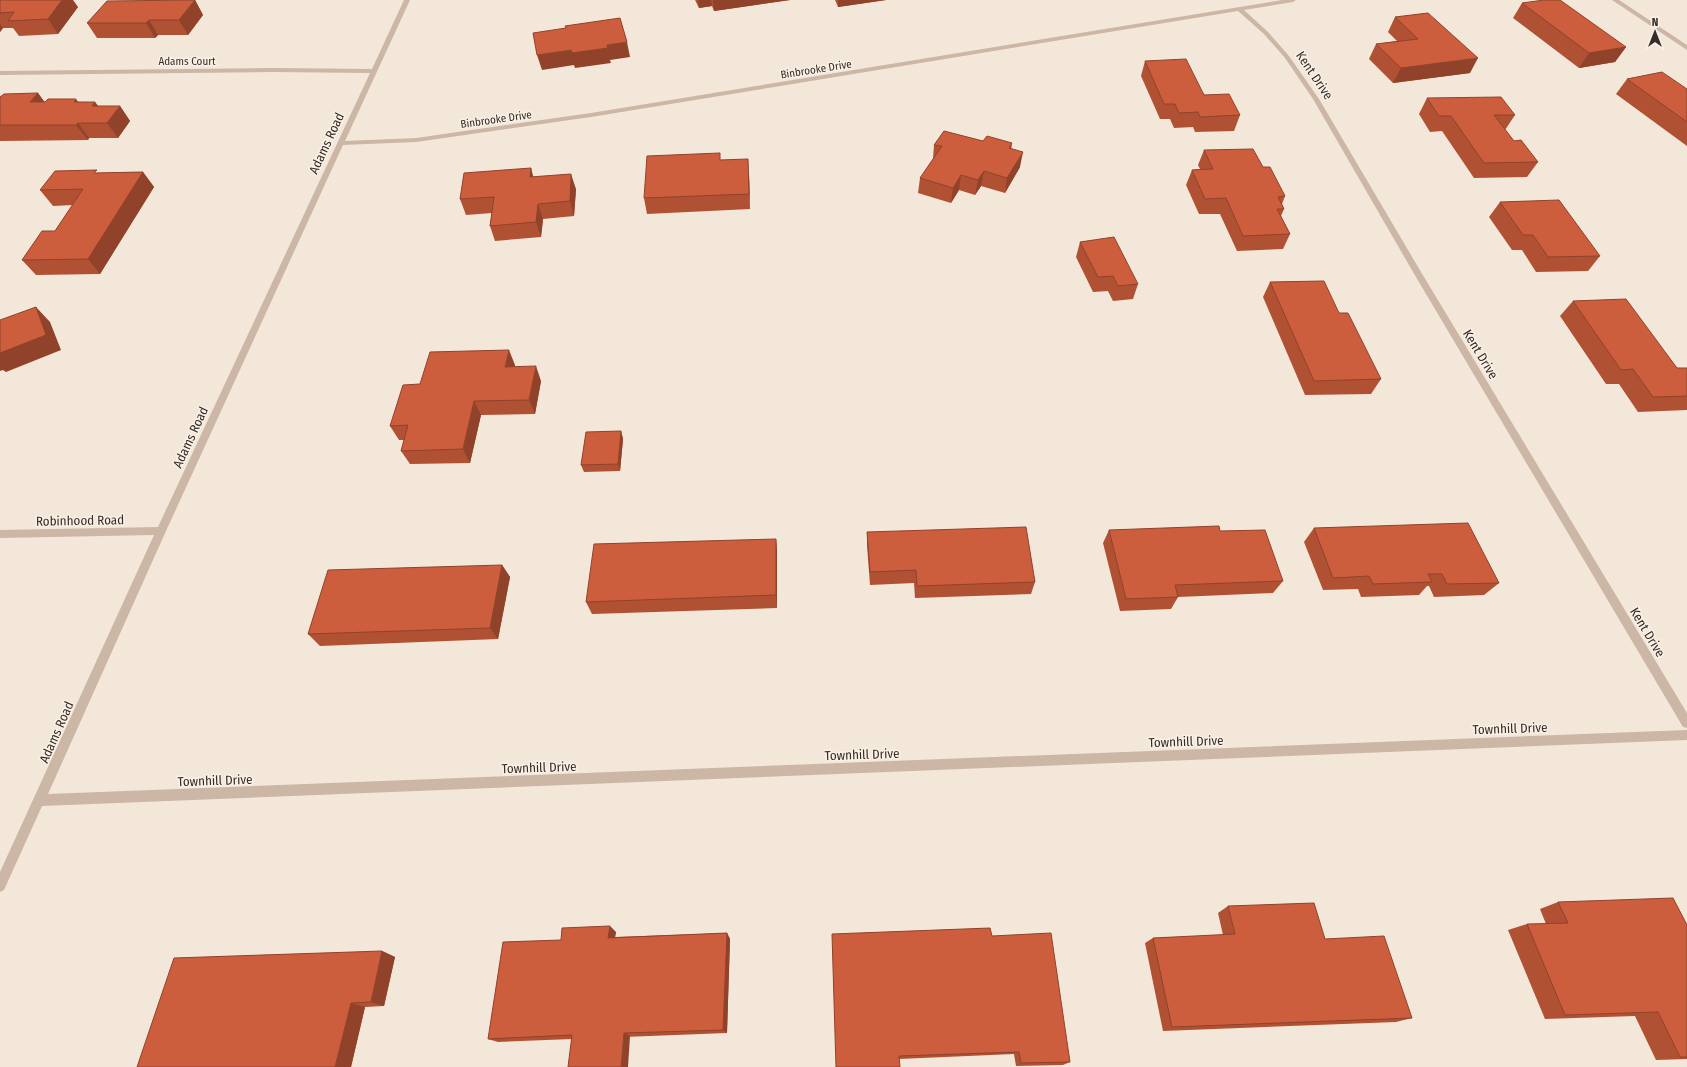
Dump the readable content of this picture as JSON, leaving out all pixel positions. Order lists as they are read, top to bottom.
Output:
{
  "streets": {
    "street": [
      "Adams Court",
      "Binbrooke Drive",
      "Kent Drive",
      "Adams Road",
      "Robinhood Road",
      "Townhill Drive"
    ]
  },
  "crossings": [
    ["Adams Court", "Adams Road"],
    ["Binbrooke Drive", "Kent Drive"],
    ["Binbrooke Drive", "Adams Road"],
    ["Adams Road", "Robinhood Road"],
    ["Adams Road", "Townhill Drive"]
  ],
  "north": "top"
}
